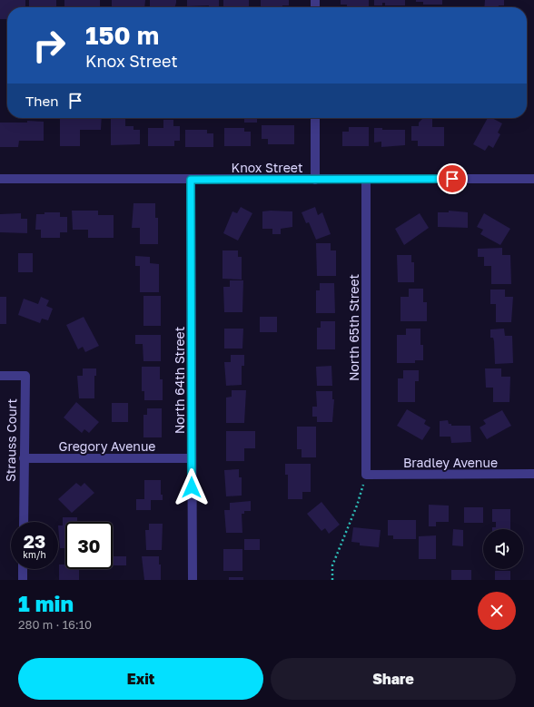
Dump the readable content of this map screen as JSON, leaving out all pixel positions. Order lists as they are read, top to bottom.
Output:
{
  "streets": {
    "street": [
      "Knox Street",
      "North 65th Street",
      "North 64th Street",
      "Strauss Court",
      "Gregory Avenue",
      "Bradley Avenue"
    ]
  },
  "crossings": [
    ["Knox Street", "North 65th Street"],
    ["Knox Street", "North 64th Street"],
    ["North 65th Street", "Bradley Avenue"],
    ["North 64th Street", "Gregory Avenue"],
    ["Strauss Court", "Gregory Avenue"]
  ],
  "page": {
    "turn": ["150 m", "Knox Street"],
    "then": "Then",
    "speed": "23 km/h",
    "limit": "30",
    "heading": ["1 min", "280 m · 16:10"],
    "buttons": ["Exit", "Share"]
  }
}
